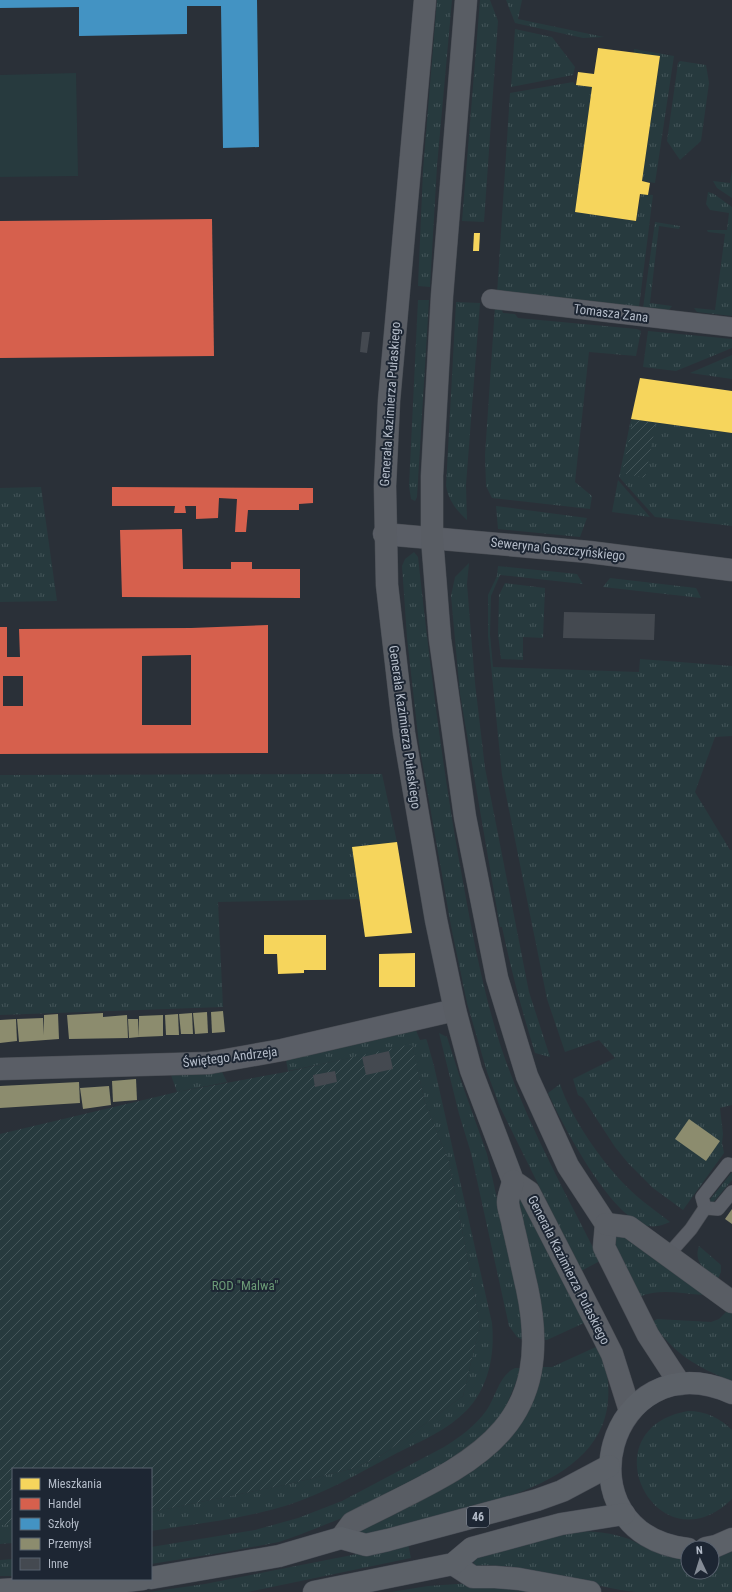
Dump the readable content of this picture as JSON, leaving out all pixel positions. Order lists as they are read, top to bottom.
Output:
{
  "streets": {
    "main road": ["Generała Kazimierza Pułaskiego", "46"],
    "street": ["Tomasza Zana", "Seweryna Goszczyńskiego", "Świętego Andrzeja"]
  },
  "crossings": [
    ["Generała Kazimierza Pułaskiego", "Seweryna Goszczyńskiego"],
    ["Generała Kazimierza Pułaskiego", "Świętego Andrzeja"]
  ],
  "parks": ["ROD \"Malwa\""],
  "legend": [
    "Mieszkania",
    "Handel",
    "Szkoły",
    "Przemysł",
    "Inne"
  ],
  "north": "top"
}
